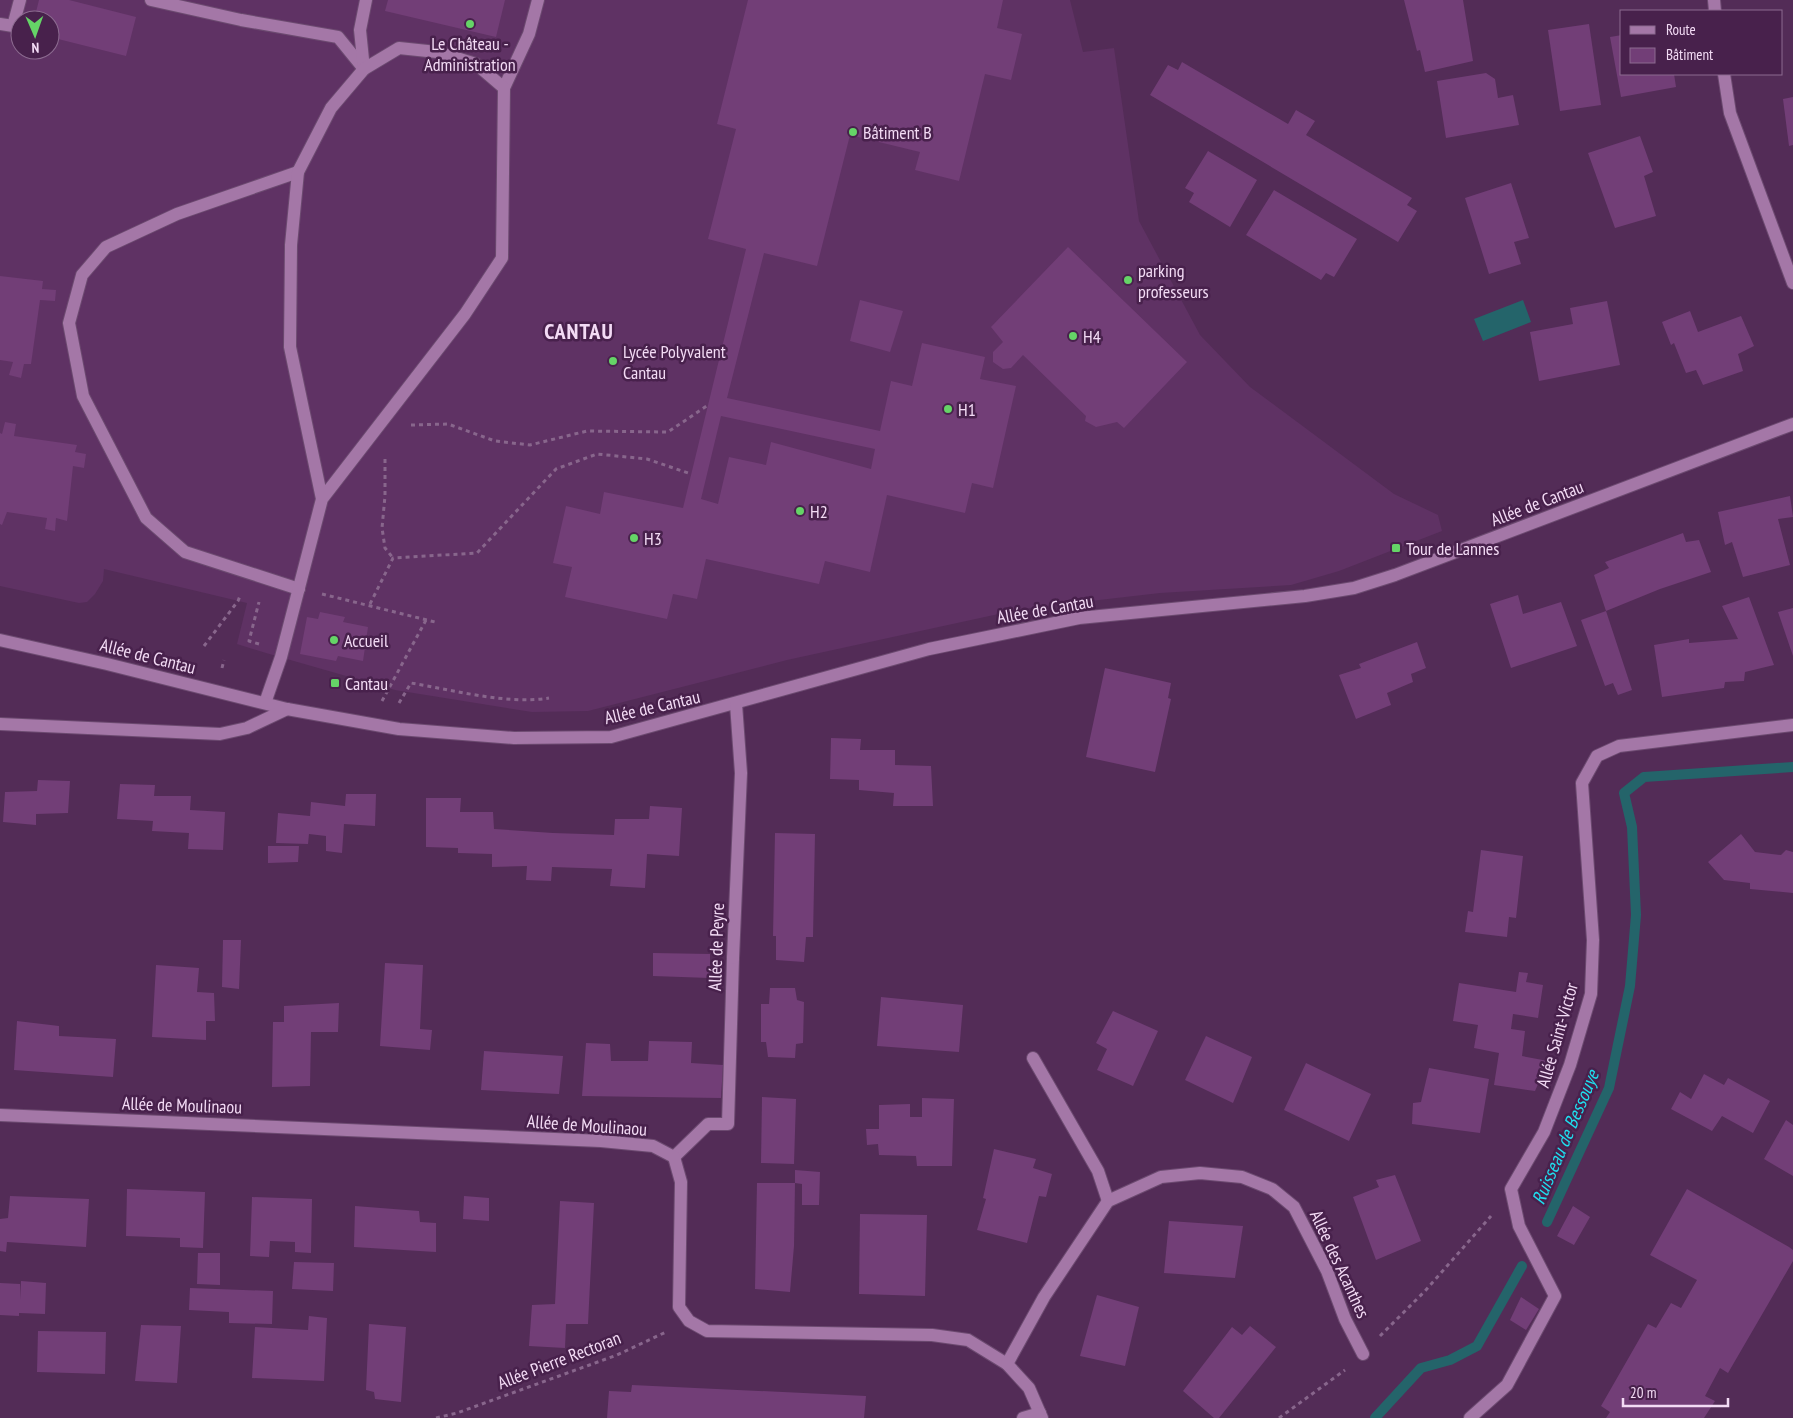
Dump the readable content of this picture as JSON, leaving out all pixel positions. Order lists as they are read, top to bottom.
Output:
{
  "streets": {
    "street": [
      "Allée de Cantau",
      "Allée de Peyre",
      "Allée Saint-Victor",
      "Allée de Moulinaou",
      "Allée des Acanthes"
    ],
    "path": ["Allée Pierre Rectoran"]
  },
  "crossings": [
    ["Allée de Cantau", "Allée de Peyre"],
    ["Allée de Peyre", "Allée de Moulinaou"]
  ],
  "districts": ["CANTAU"],
  "water": ["Ruisseau de Bessouye"],
  "places": {
    "other": [
      "Le Château - Administration",
      "Bâtiment B",
      "parking professeurs",
      "H4",
      "Lycée Polyvalent Cantau",
      "H1",
      "H2",
      "H3",
      "Accueil"
    ],
    "transit": ["Tour de Lannes", "Cantau"]
  },
  "legend": ["Route", "Bâtiment"],
  "scale_bar": "20 m",
  "north": "bottom"
}
